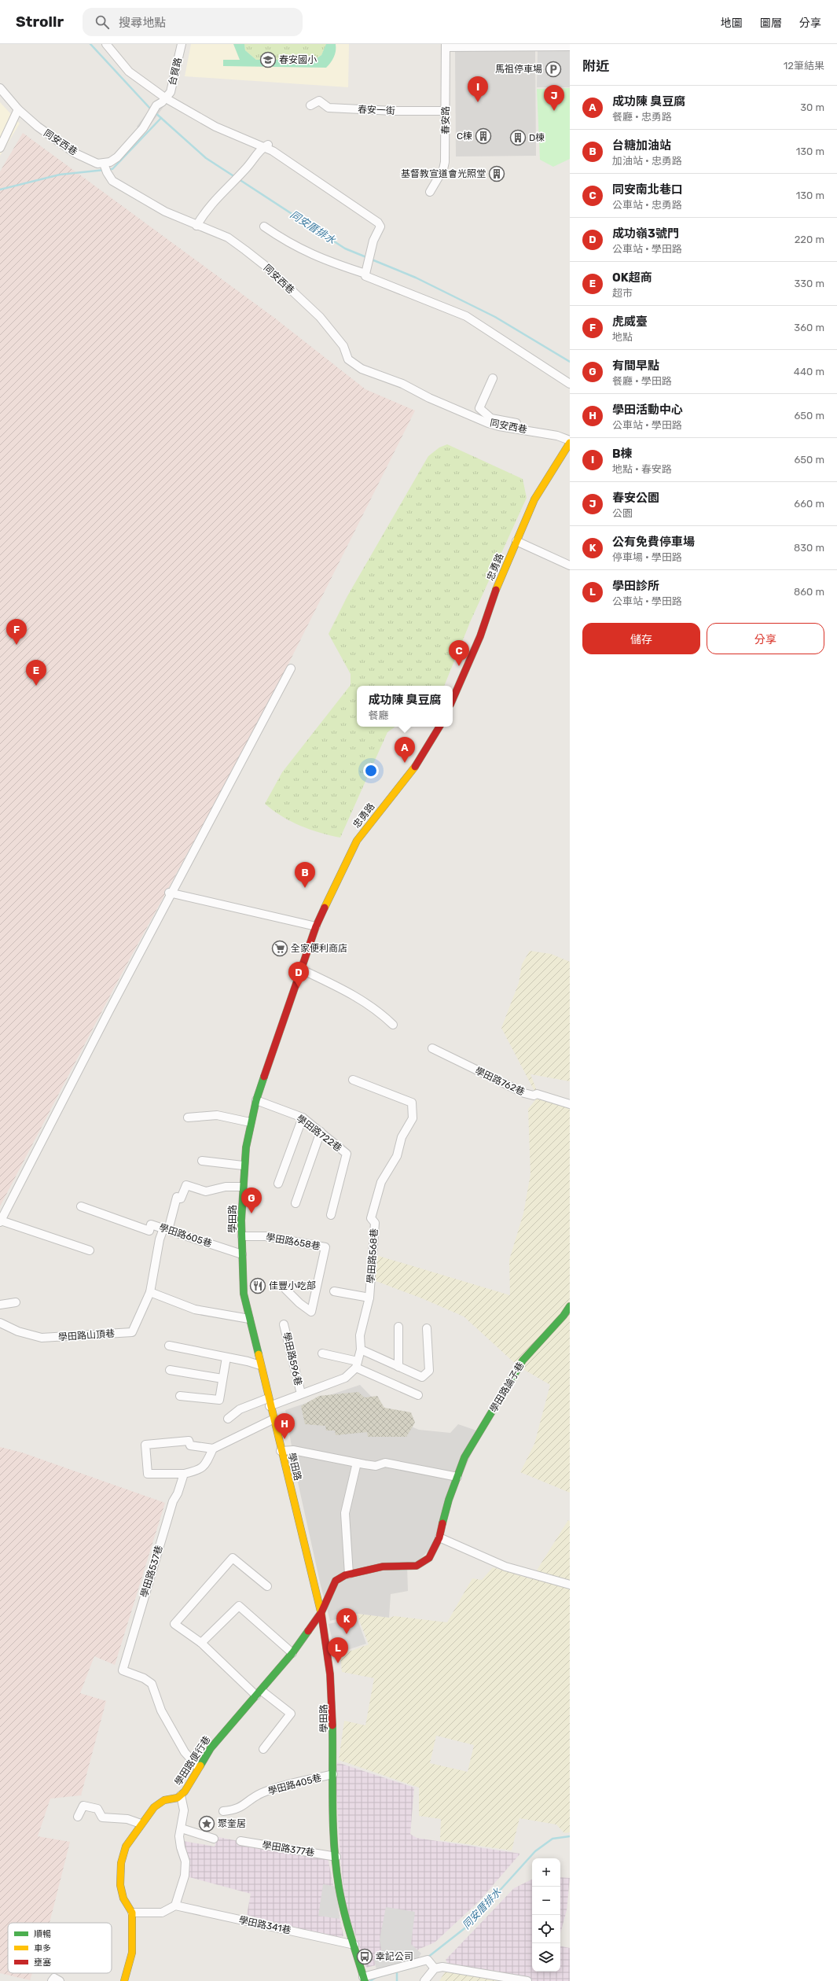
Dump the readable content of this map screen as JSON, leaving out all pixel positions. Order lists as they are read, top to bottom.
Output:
{
  "streets": {
    "main road": [
      "忠勇路",
      "學田路",
      "學田路論子巷",
      "學田路便行巷"
    ],
    "street": [
      "台貿路",
      "春安一街",
      "春安路",
      "同安西巷",
      "學田路762巷",
      "學田路722巷",
      "學田路605巷",
      "學田路658巷",
      "學田路568巷",
      "學田路山頂巷",
      "學田路596巷",
      "學田路537巷",
      "學田路405巷",
      "學田路377巷",
      "學田路341巷"
    ]
  },
  "crossings": [
    ["春安一街", "春安路"],
    ["忠勇路", "學田路"],
    ["學田路722巷", "學田路"],
    ["學田路", "學田路605巷"],
    ["學田路", "學田路658巷"],
    ["學田路", "學田路山頂巷"],
    ["學田路", "學田路論子巷"],
    ["學田路", "學田路便行巷"],
    ["學田路", "學田路405巷"],
    ["學田路", "學田路377巷"],
    ["學田路", "學田路341巷"],
    ["學田路605巷", "學田路山頂巷"],
    ["學田路論子巷", "學田路便行巷"],
    ["學田路537巷", "學田路便行巷"]
  ],
  "water": ["同安厝排水"],
  "places": {
    "school or university": ["春安國小"],
    "parking": ["馬祖停車場"],
    "building": ["C棟", "D棟", "基督教宣道會光照堂"],
    "supermarket": ["全家便利商店"],
    "restaurant": ["佳豐小吃部"],
    "place": ["聚奎居"],
    "bus stop": ["幸記公司"]
  },
  "legend": ["順暢", "車多", "壅塞"],
  "page": {
    "header": "Strollr",
    "search": "搜尋地點",
    "nav": ["地圖", "圖層", "分享"],
    "heading": ["附近", "12筆結果"],
    "pins": [
      "I",
      "J",
      "F",
      "C",
      "E",
      "A",
      "B",
      "D",
      "G",
      "H",
      "K",
      "L"
    ],
    "list": [
      {
        "mark": "A",
        "name": "成功陳 臭豆腐",
        "note": "餐廳 · 忠勇路",
        "value": "30 m"
      },
      {
        "mark": "B",
        "name": "台糖加油站",
        "note": "加油站 · 忠勇路",
        "value": "130 m"
      },
      {
        "mark": "C",
        "name": "同安南北巷口",
        "note": "公車站 · 忠勇路",
        "value": "130 m"
      },
      {
        "mark": "D",
        "name": "成功嶺3號門",
        "note": "公車站 · 學田路",
        "value": "220 m"
      },
      {
        "mark": "E",
        "name": "OK超商",
        "note": "超市",
        "value": "330 m"
      },
      {
        "mark": "F",
        "name": "虎威臺",
        "note": "地點",
        "value": "360 m"
      },
      {
        "mark": "G",
        "name": "有間早點",
        "note": "餐廳 · 學田路",
        "value": "440 m"
      },
      {
        "mark": "H",
        "name": "學田活動中心",
        "note": "公車站 · 學田路",
        "value": "650 m"
      },
      {
        "mark": "I",
        "name": "B棟",
        "note": "地點 · 春安路",
        "value": "650 m"
      },
      {
        "mark": "J",
        "name": "春安公園",
        "note": "公園",
        "value": "660 m"
      },
      {
        "mark": "K",
        "name": "公有免費停車場",
        "note": "停車場 · 學田路",
        "value": "830 m"
      },
      {
        "mark": "L",
        "name": "學田診所",
        "note": "公車站 · 學田路",
        "value": "860 m"
      }
    ],
    "buttons": ["儲存", "分享"],
    "popup": ["成功陳 臭豆腐", "餐廳"],
    "map_buttons": ["+", "−"]
  }
}
